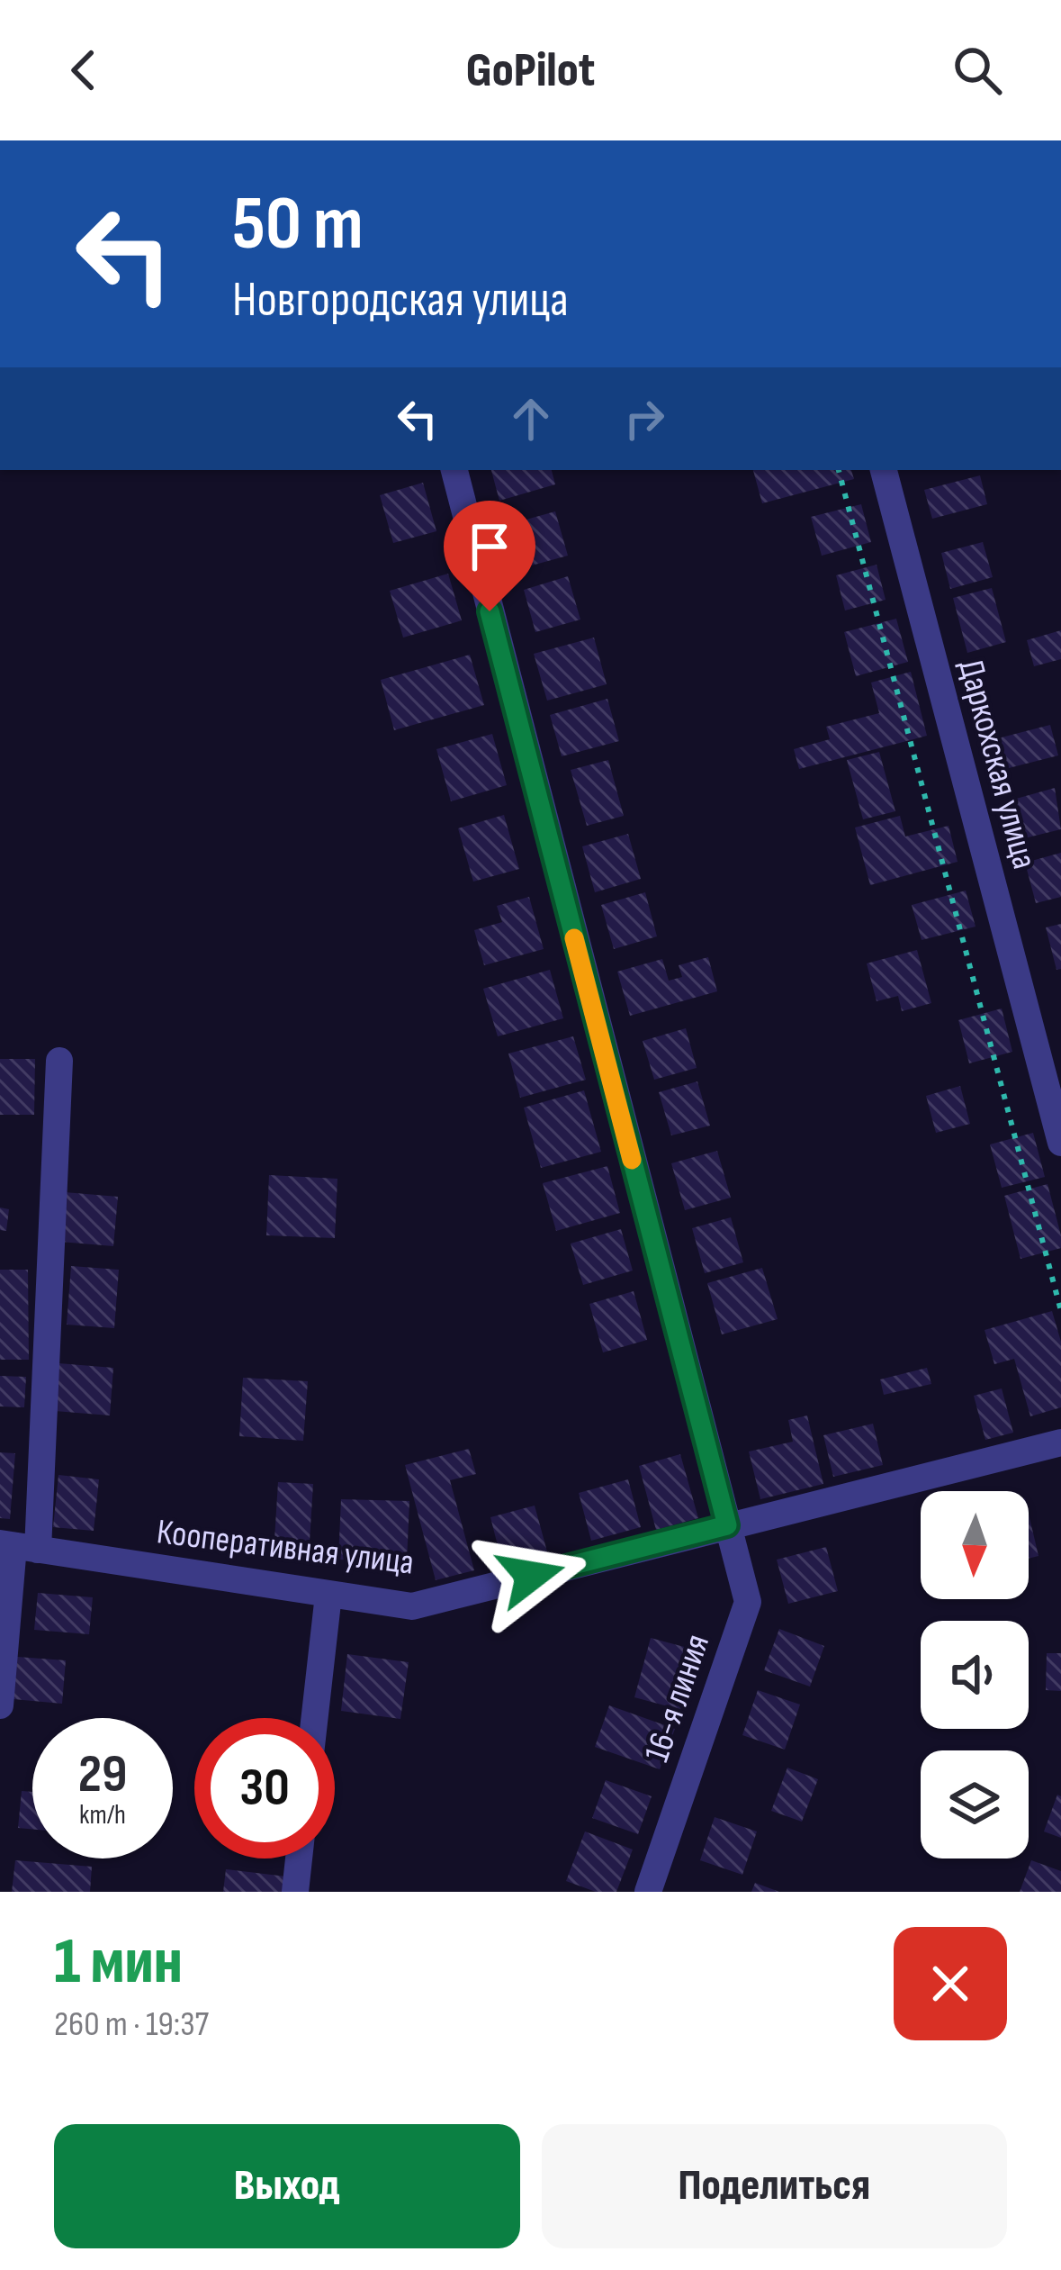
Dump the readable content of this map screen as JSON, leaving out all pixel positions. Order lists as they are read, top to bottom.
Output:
{
  "streets": {
    "street": ["Даркохская улица", "Кооперативная улица", "16-я линия"]
  },
  "crossings": [
    ["Кооперативная улица", "16-я линия"]
  ],
  "north": "bottom",
  "page": {
    "header": "GoPilot",
    "turn": ["50 m", "Новгородская улица"],
    "speed": "29 km/h",
    "limit": "30",
    "heading": ["1 мин", "260 m · 19:37"],
    "buttons": ["Выход", "Поделиться"]
  }
}
